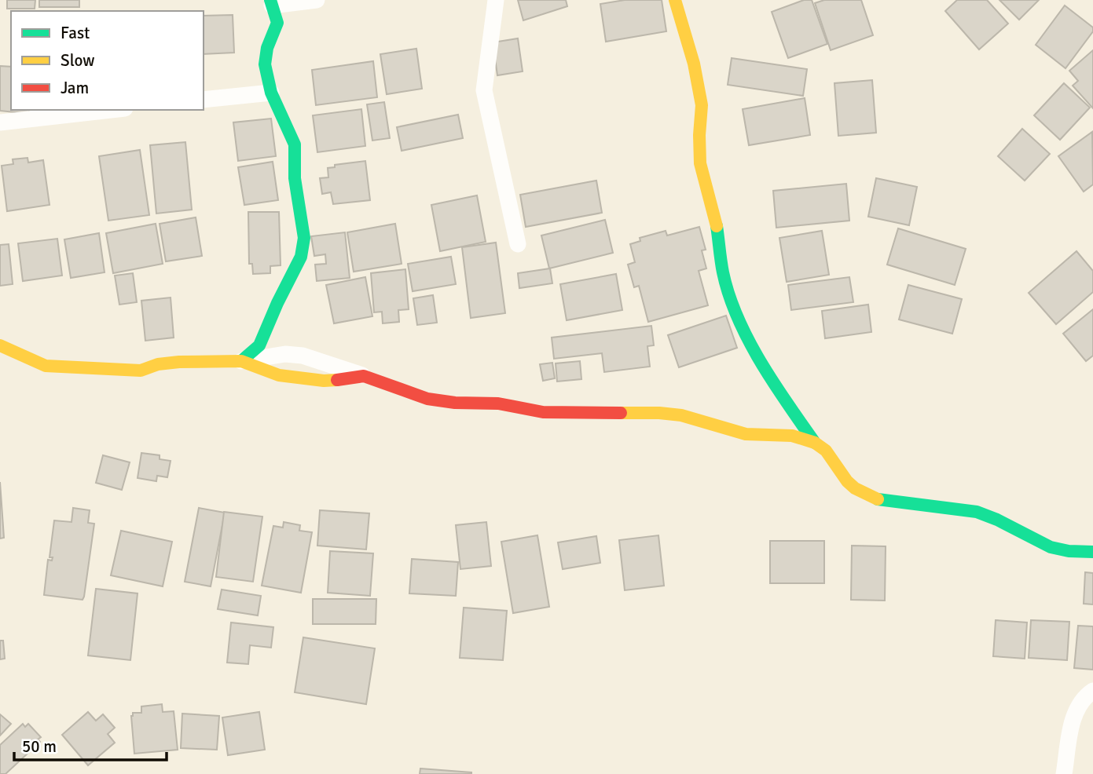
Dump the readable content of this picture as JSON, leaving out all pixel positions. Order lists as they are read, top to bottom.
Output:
{
  "legend": ["Fast", "Slow", "Jam"],
  "scale_bar": "50 m"
}
